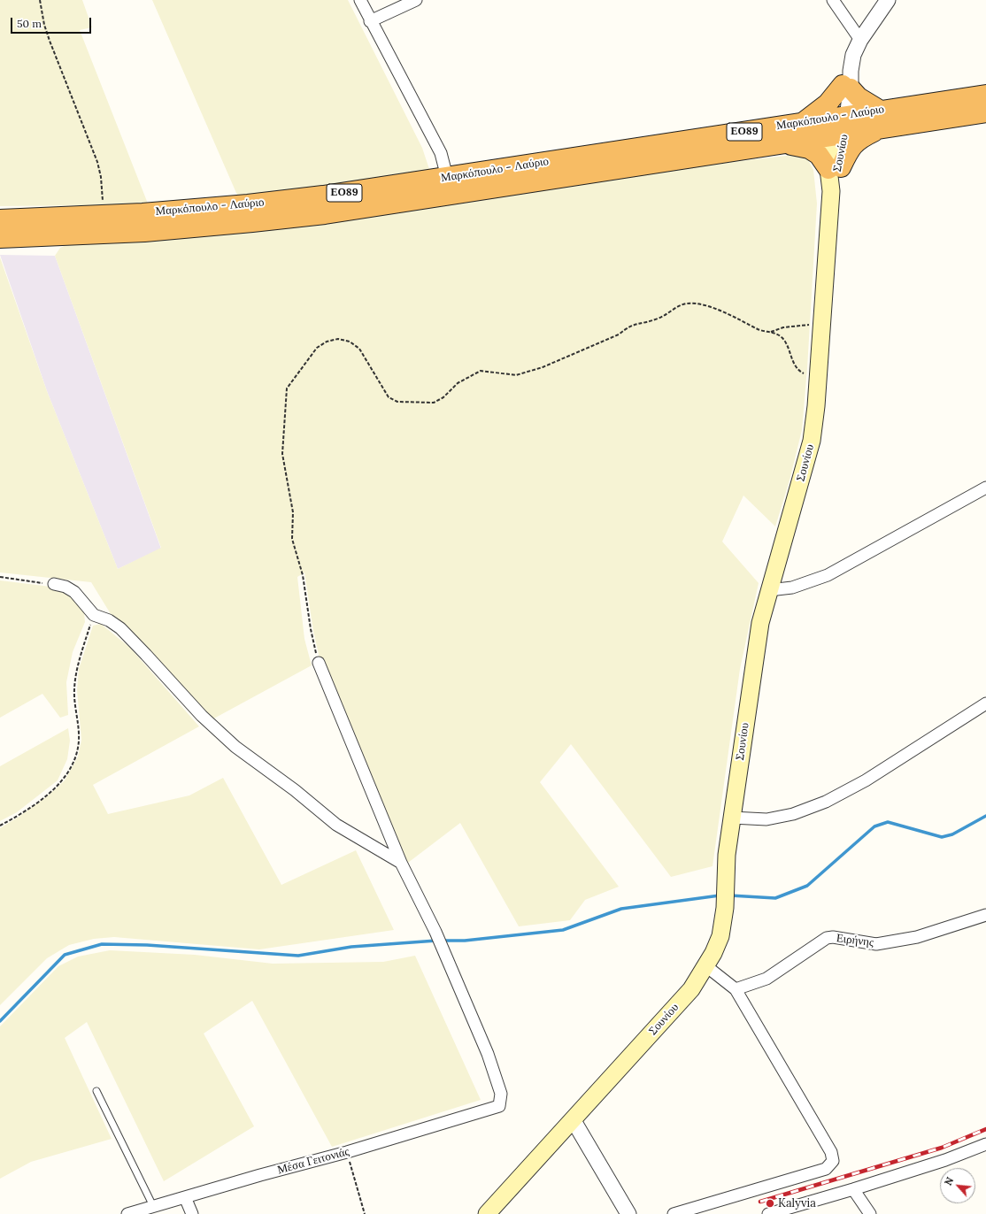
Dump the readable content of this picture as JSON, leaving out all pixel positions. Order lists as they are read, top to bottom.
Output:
{
  "streets": {
    "highway": ["Μαρκόπουλο - Λαύριο", "ΕΟ89"],
    "main road": ["Σουνίου"],
    "street": ["Ειρήνης", "Μέσα Γειτονιάς"]
  },
  "crossings": [
    ["Μαρκόπουλο - Λαύριο", "Σουνίου"]
  ],
  "places": ["Kalyvia"],
  "scale_bar": "50 m",
  "north": "top left"
}
